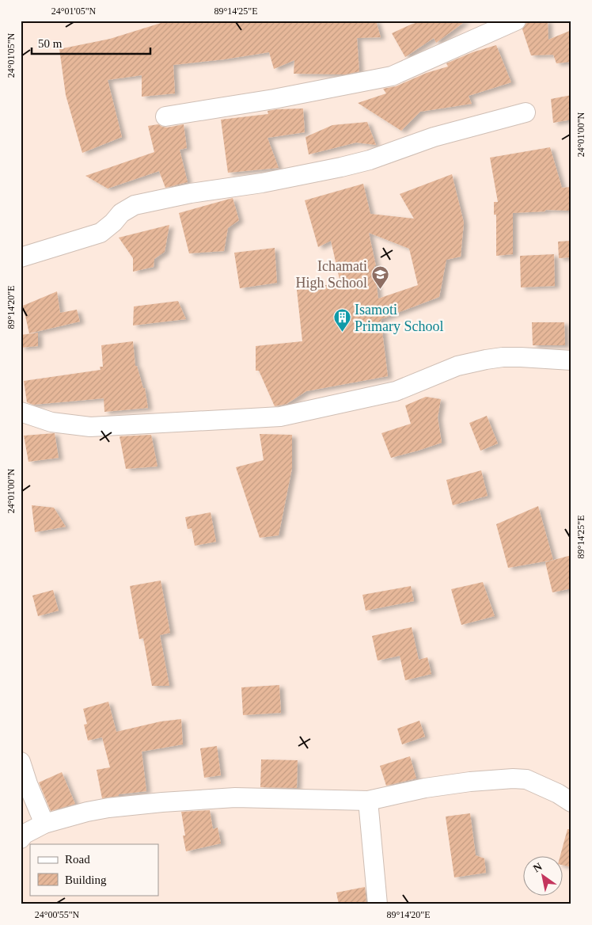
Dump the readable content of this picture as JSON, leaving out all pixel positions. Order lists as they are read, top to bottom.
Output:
{
  "places": {
    "school or university": ["Ichamati High School"],
    "building": ["Isamoti Primary School"]
  },
  "legend": ["Road", "Building"],
  "scale_bar": "50 m",
  "north": "top left",
  "coordinates": [
    "24°01'05\"N",
    "89°14'25\"E",
    "24°01'00\"N",
    "89°14'20\"E",
    "24°00'55\"N"
  ]
}
